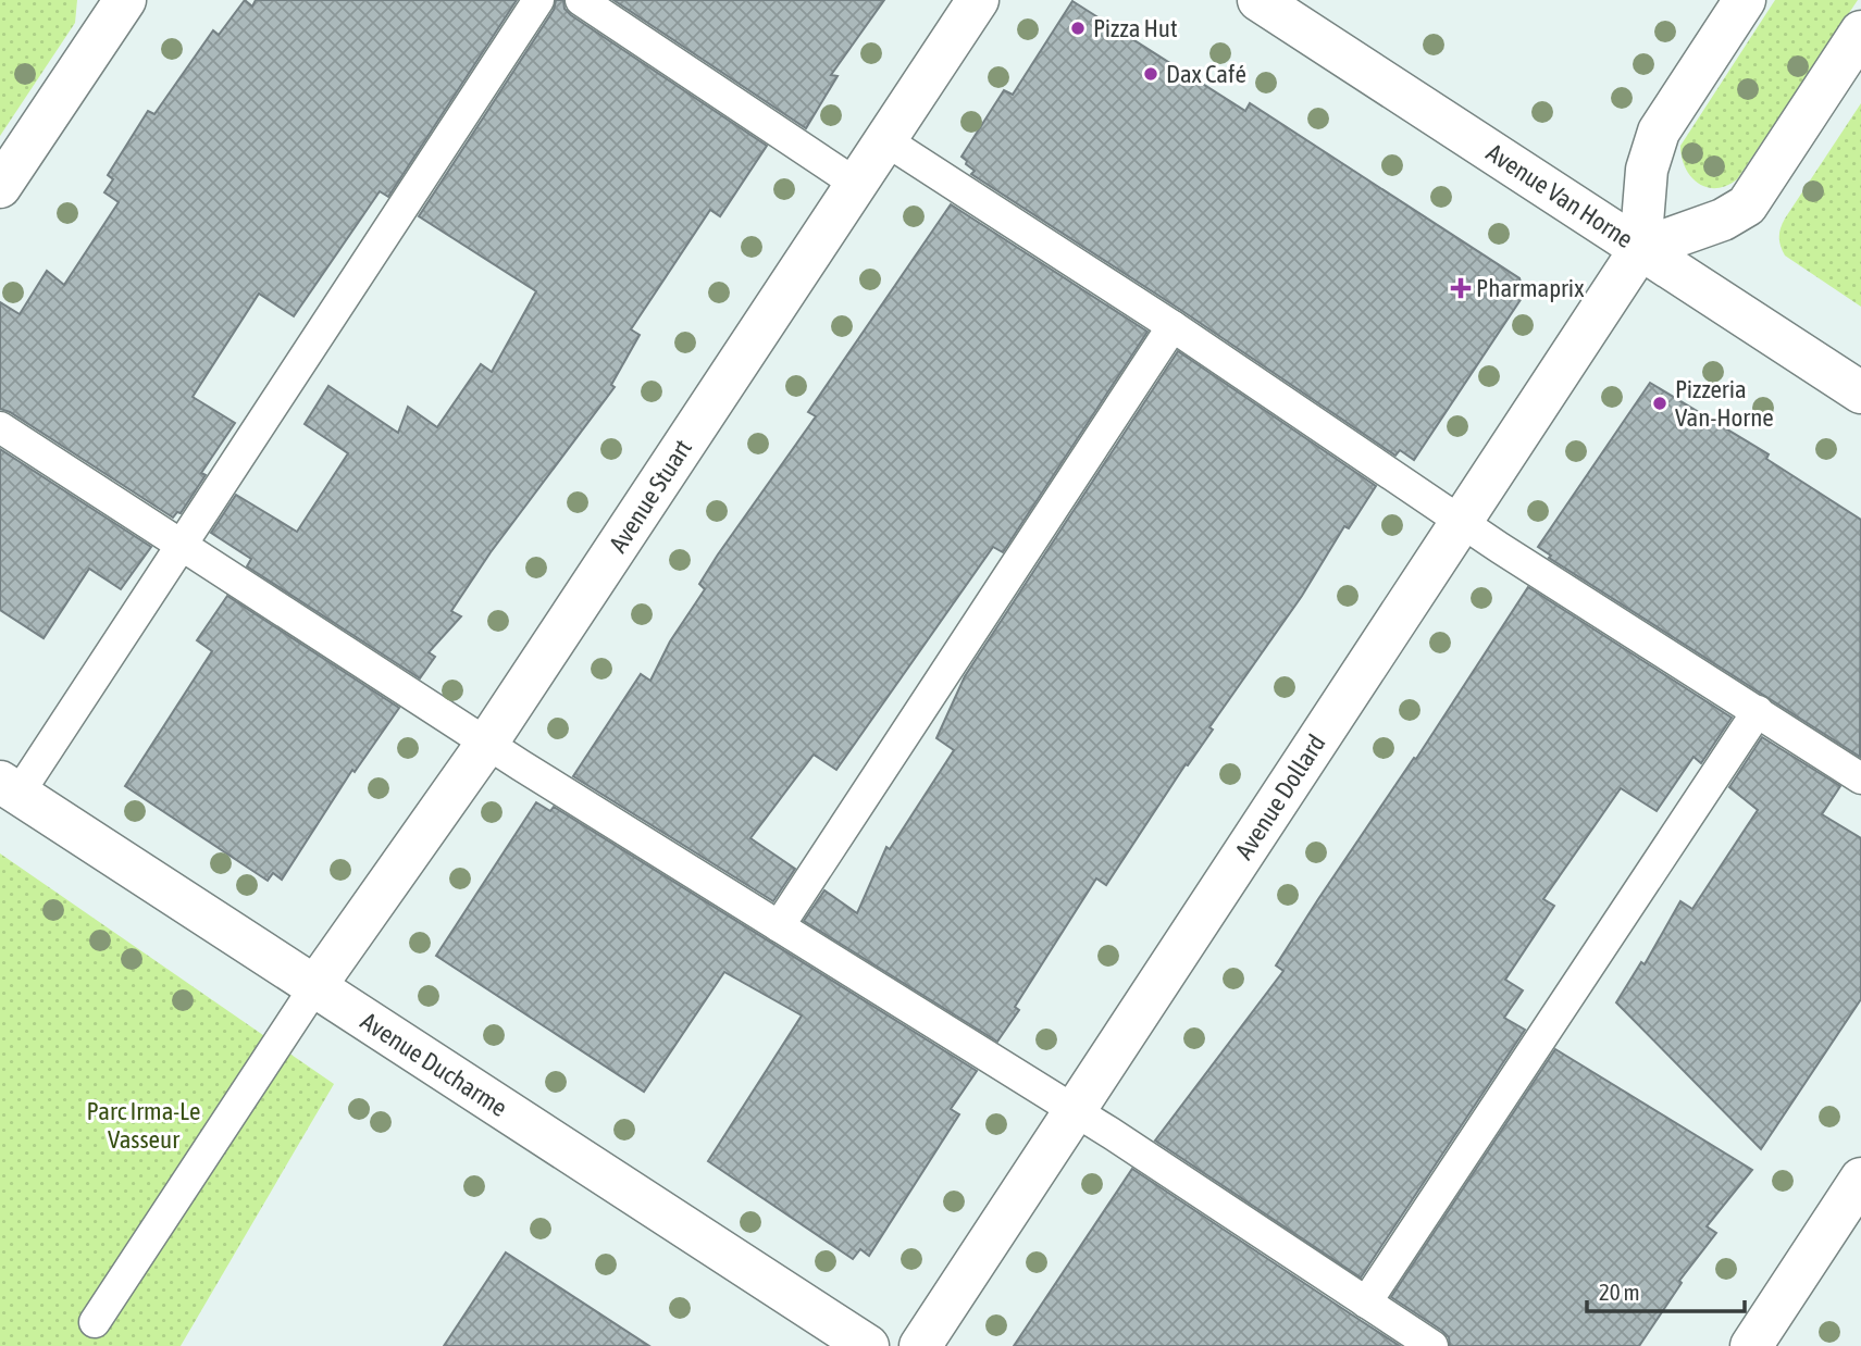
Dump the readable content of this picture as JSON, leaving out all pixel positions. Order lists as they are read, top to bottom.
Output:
{
  "streets": {
    "street": [
      "Avenue Van Horne",
      "Avenue Stuart",
      "Avenue Dollard",
      "Avenue Ducharme"
    ]
  },
  "crossings": [
    ["Avenue Van Horne", "Avenue Dollard"],
    ["Avenue Stuart", "Avenue Ducharme"]
  ],
  "parks": ["Parc Irma-Le Vasseur"],
  "places": {
    "other": ["Pizza Hut", "Dax Café", "Pizzeria Van-Horne"],
    "health": ["Pharmaprix"]
  },
  "scale_bar": "20 m"
}
